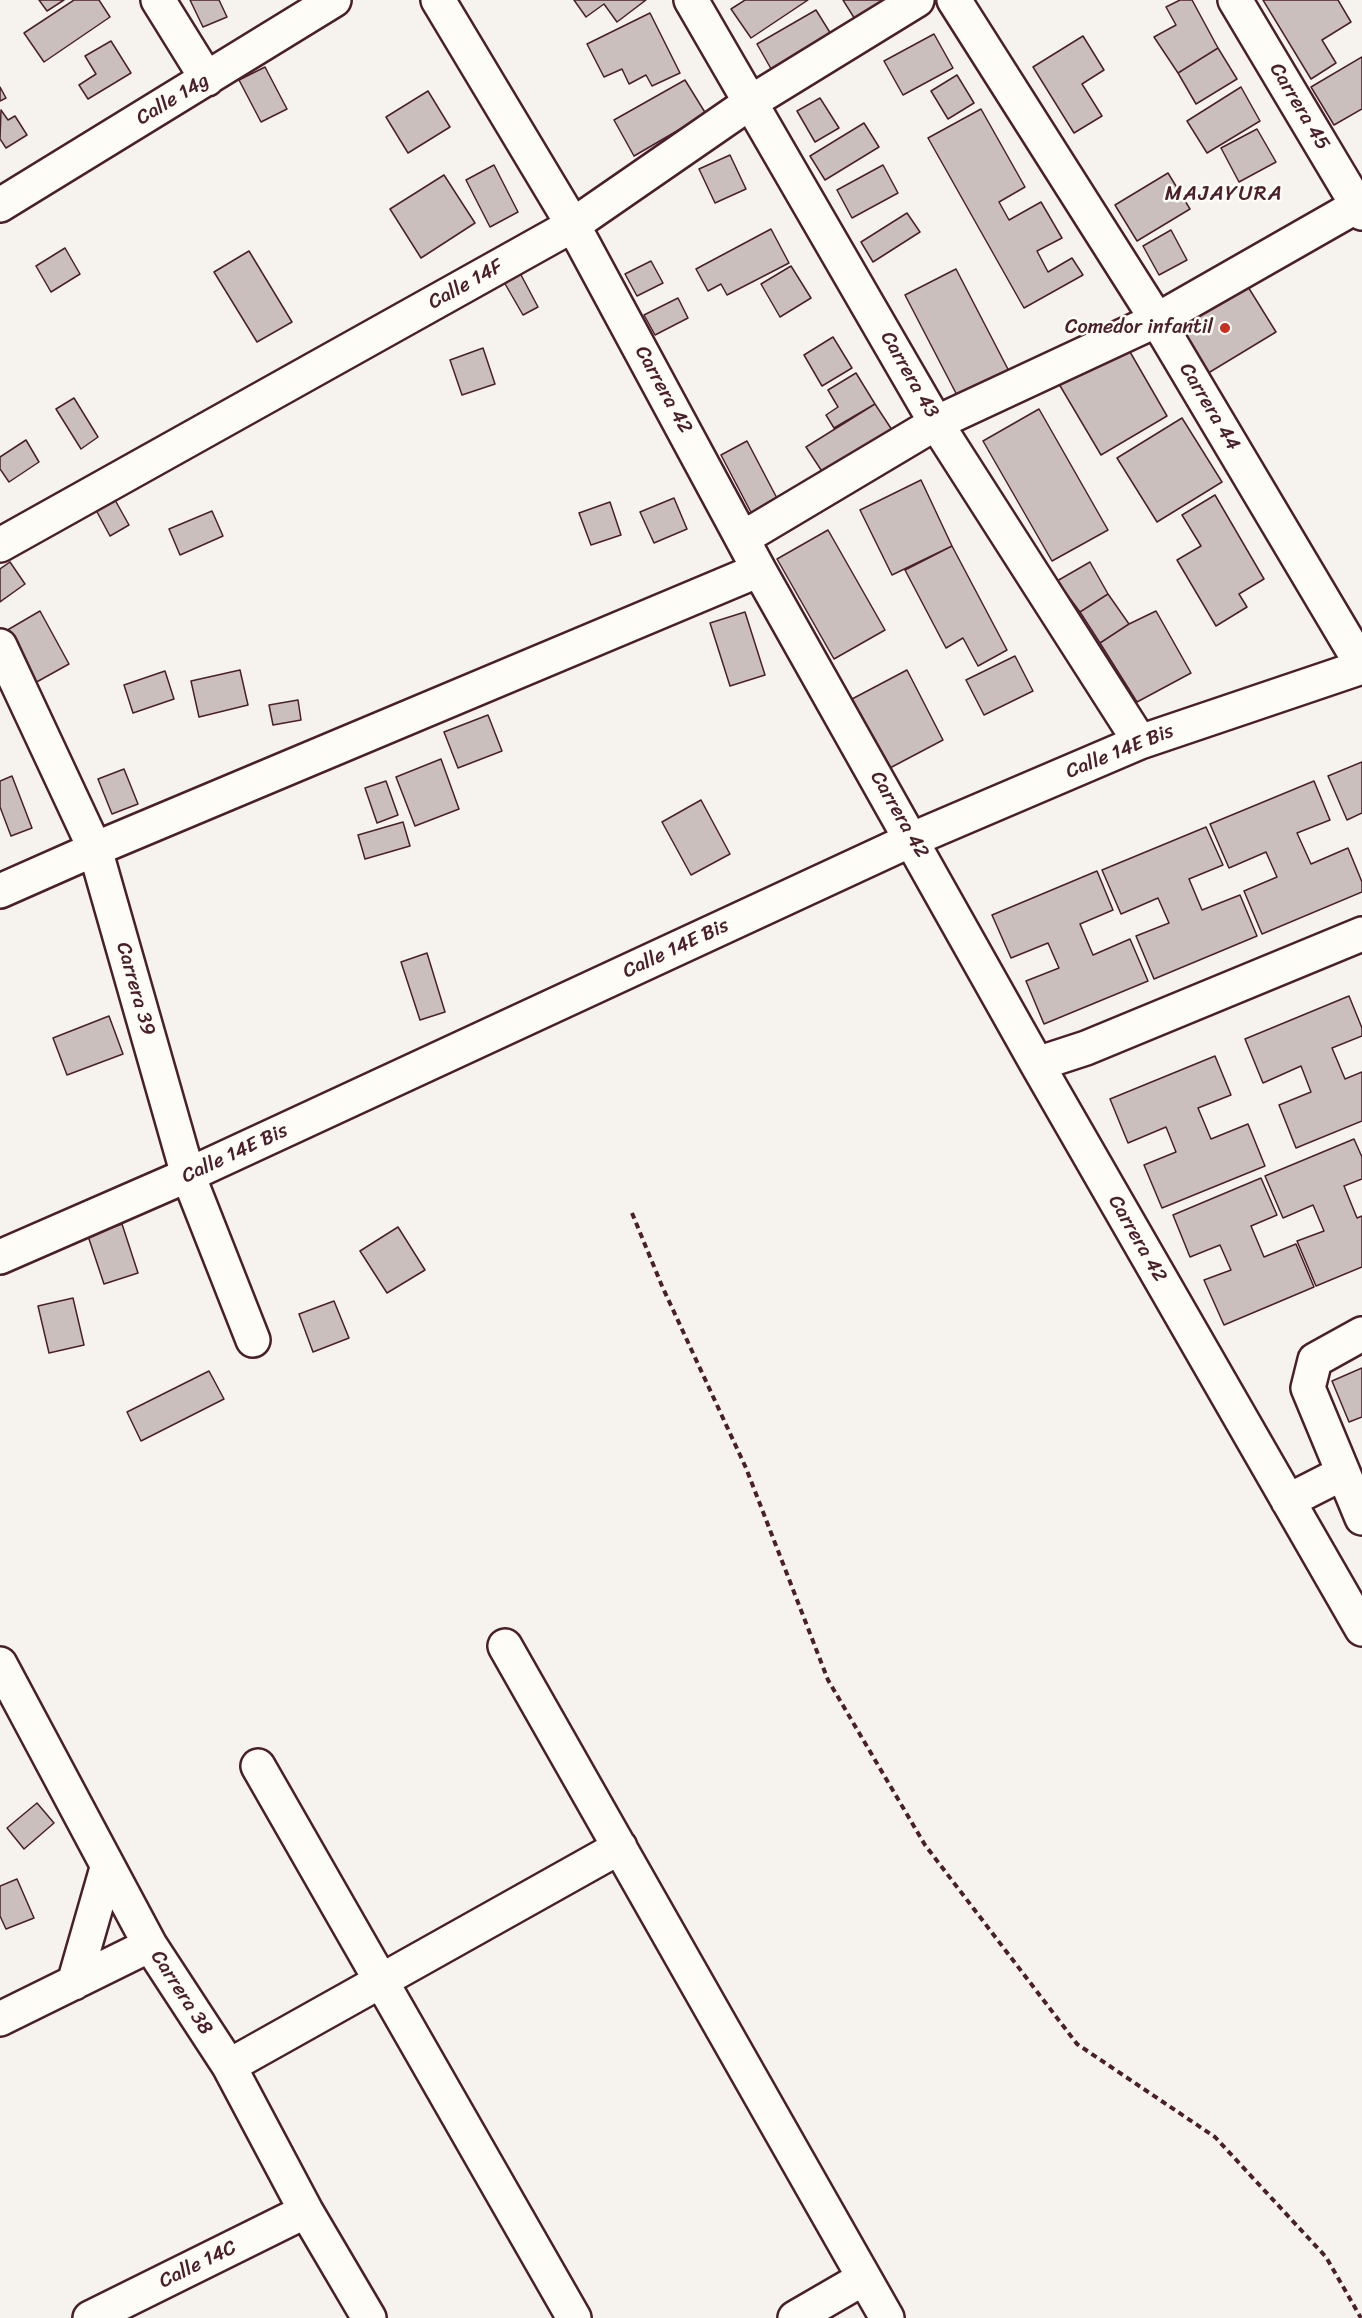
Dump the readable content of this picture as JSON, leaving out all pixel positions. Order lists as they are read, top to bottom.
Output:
{
  "streets": {
    "street": [
      "Calle 14g",
      "Carrera 45",
      "Calle 14F",
      "Carrera 43",
      "Carrera 42",
      "Carrera 44",
      "Calle 14E Bis",
      "Carrera 39",
      "Carrera 38",
      "Calle 14C"
    ]
  },
  "crossings": [
    ["Calle 14F", "Carrera 43"],
    ["Calle 14F", "Carrera 42"],
    ["Carrera 43", "Calle 14E Bis"],
    ["Carrera 42", "Calle 14E Bis"],
    ["Carrera 44", "Calle 14E Bis"],
    ["Calle 14E Bis", "Carrera 39"],
    ["Carrera 38", "Calle 14C"]
  ],
  "districts": ["MAJAYURA"],
  "places": ["Comedor infantil"]
}
